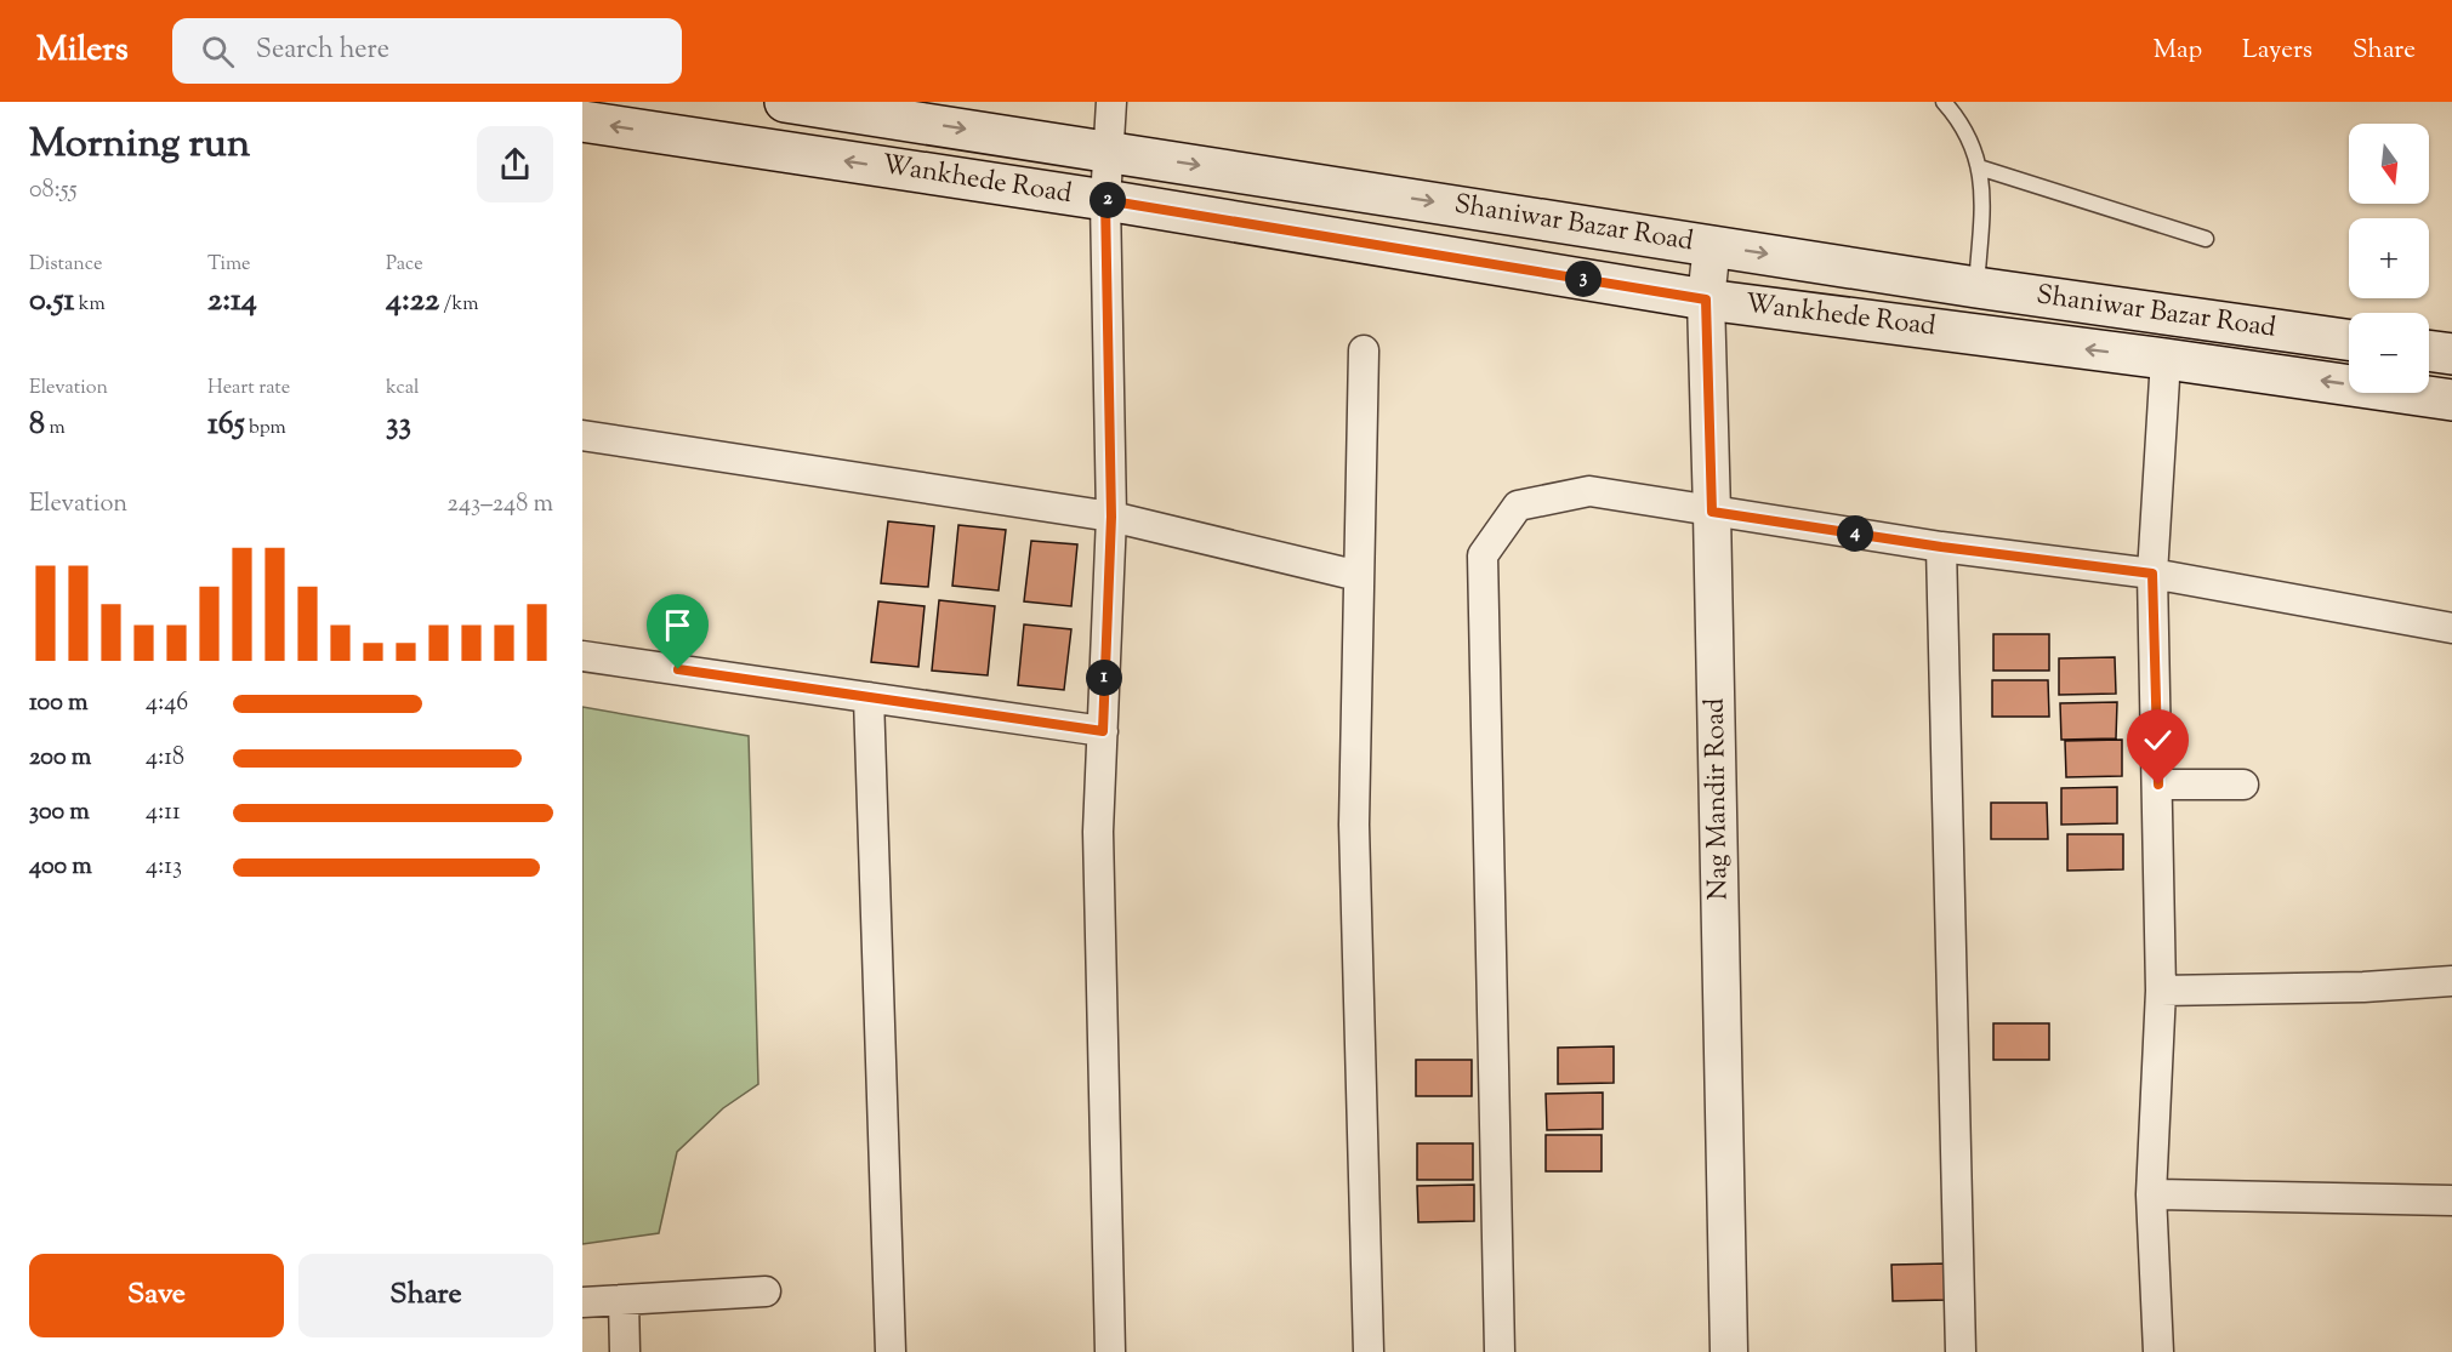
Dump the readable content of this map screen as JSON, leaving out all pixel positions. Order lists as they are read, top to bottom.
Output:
{
  "streets": {
    "main road": ["Wankhede Road", "Shaniwar Bazar Road"],
    "street": ["Nag Mandir Road"]
  },
  "crossings": [
    ["Wankhede Road", "Nag Mandir Road"],
    ["Shaniwar Bazar Road", "Nag Mandir Road"]
  ],
  "one_way": ["Wankhede Road", "Shaniwar Bazar Road"],
  "north": "bottom",
  "page": {
    "header": "Milers",
    "search": "Search here",
    "nav": ["Map", "Layers", "Share"],
    "heading": ["Morning run", "08:55"],
    "map_buttons": ["+", "−"],
    "pins": [
      "2",
      "3",
      "4",
      "1"
    ],
    "stats": [
      ["Distance", "0.51 km"],
      ["Time", "2:14"],
      ["Pace", "4:22 /km"],
      ["Elevation", "8 m"],
      ["Heart rate", "165 bpm"],
      ["kcal", "33"]
    ],
    "chart": ["Elevation", "243–248 m"],
    "list": [
      {
        "name": "100 m",
        "note": "4:46"
      },
      {
        "name": "200 m",
        "note": "4:18"
      },
      {
        "name": "300 m",
        "note": "4:11"
      },
      {
        "name": "400 m",
        "note": "4:13"
      }
    ],
    "buttons": ["Save", "Share"]
  }
}
